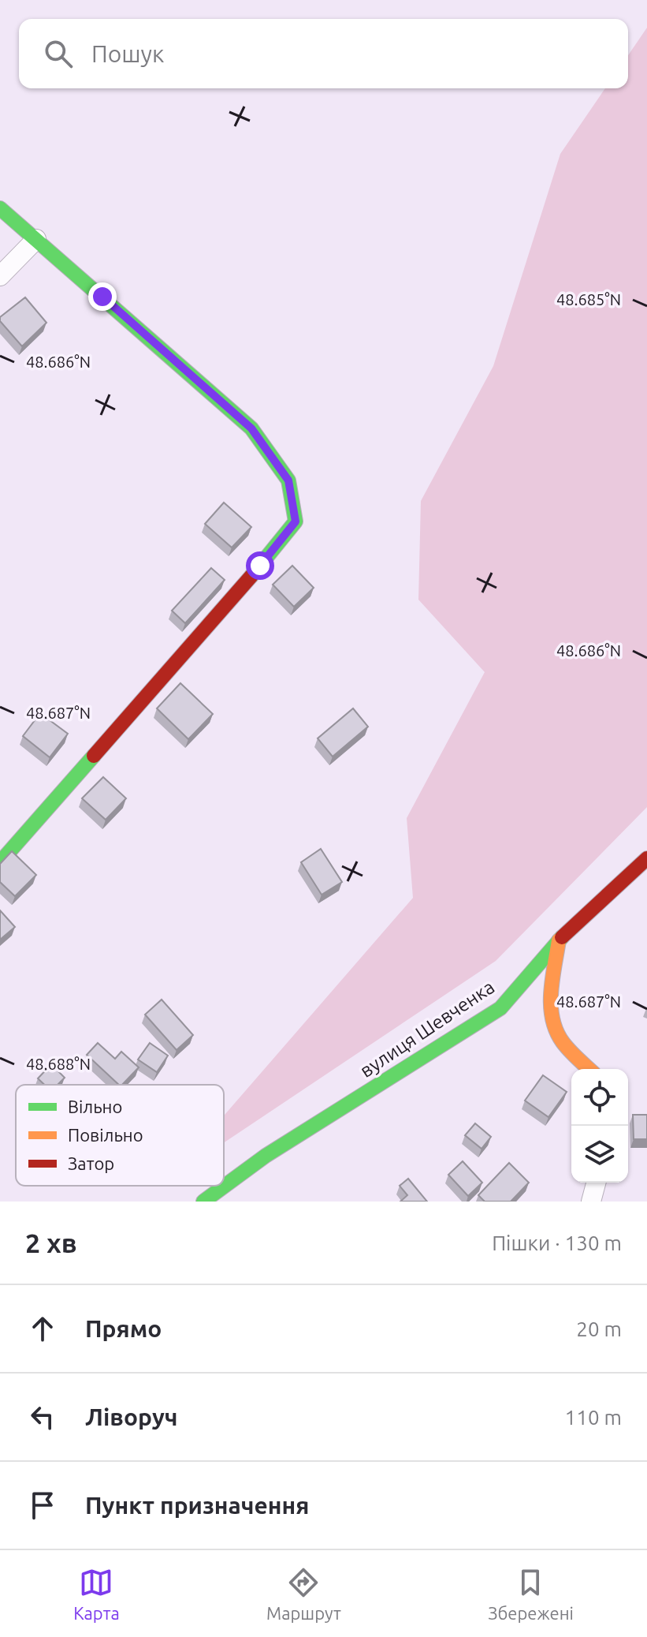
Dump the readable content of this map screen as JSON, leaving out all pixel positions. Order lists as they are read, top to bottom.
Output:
{
  "streets": {
    "street": ["вулиця Шевченка"]
  },
  "legend": ["Вільно", "Повільно", "Затор"],
  "page": {
    "search": "Пошук",
    "heading": ["2 хв", "Пішки · 130 m"],
    "list": [
      ["Прямо", "20 m"],
      ["Ліворуч", "110 m"],
      "Пункт призначення"
    ],
    "nav": ["Карта", "Маршрут", "Збережені"]
  },
  "coordinates": [
    "48.685°N",
    "48.686°N",
    "48.687°N",
    "48.688°N"
  ]
}
